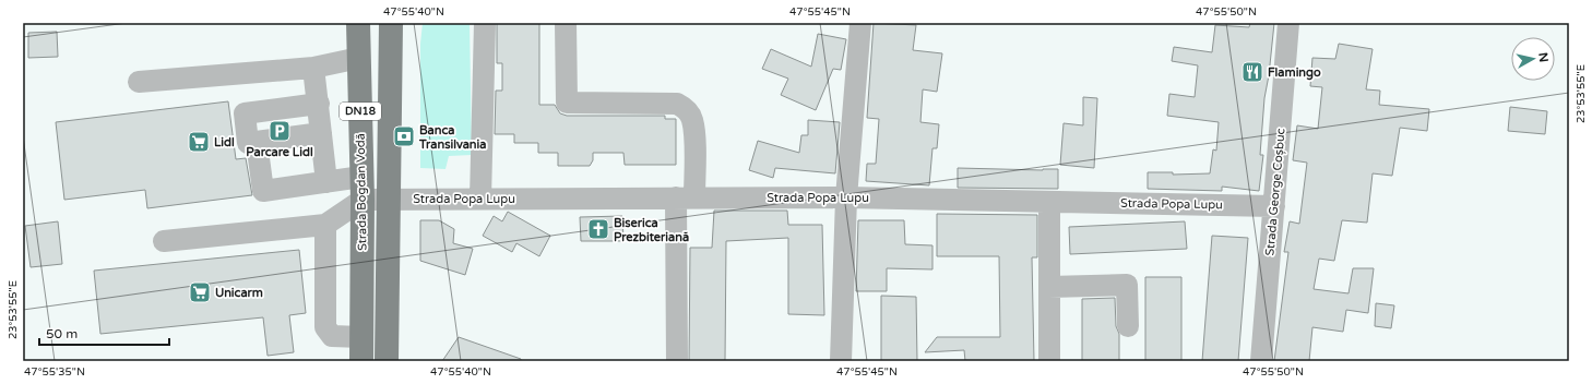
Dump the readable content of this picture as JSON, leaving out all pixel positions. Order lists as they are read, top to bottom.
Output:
{
  "streets": {
    "main road": ["DN18", "Strada Bogdan Vodă"],
    "street": ["Strada George Coșbuc", "Strada Popa Lupu"]
  },
  "crossings": [
    ["Strada Bogdan Vodă", "Strada Popa Lupu"],
    ["Strada George Coșbuc", "Strada Popa Lupu"]
  ],
  "places": {
    "restaurant": ["Flamingo"],
    "parking": ["Parcare Lidl"],
    "bank": ["Banca Transilvania"],
    "supermarket": ["Lidl", "Unicarm"],
    "church": ["Biserica Prezbiteriană"]
  },
  "scale_bar": "50 m",
  "north": "right",
  "coordinates": [
    "47°55'40\"N",
    "47°55'45\"N",
    "47°55'50\"N",
    "23°53'55\"E",
    "47°55'35\"N"
  ]
}
